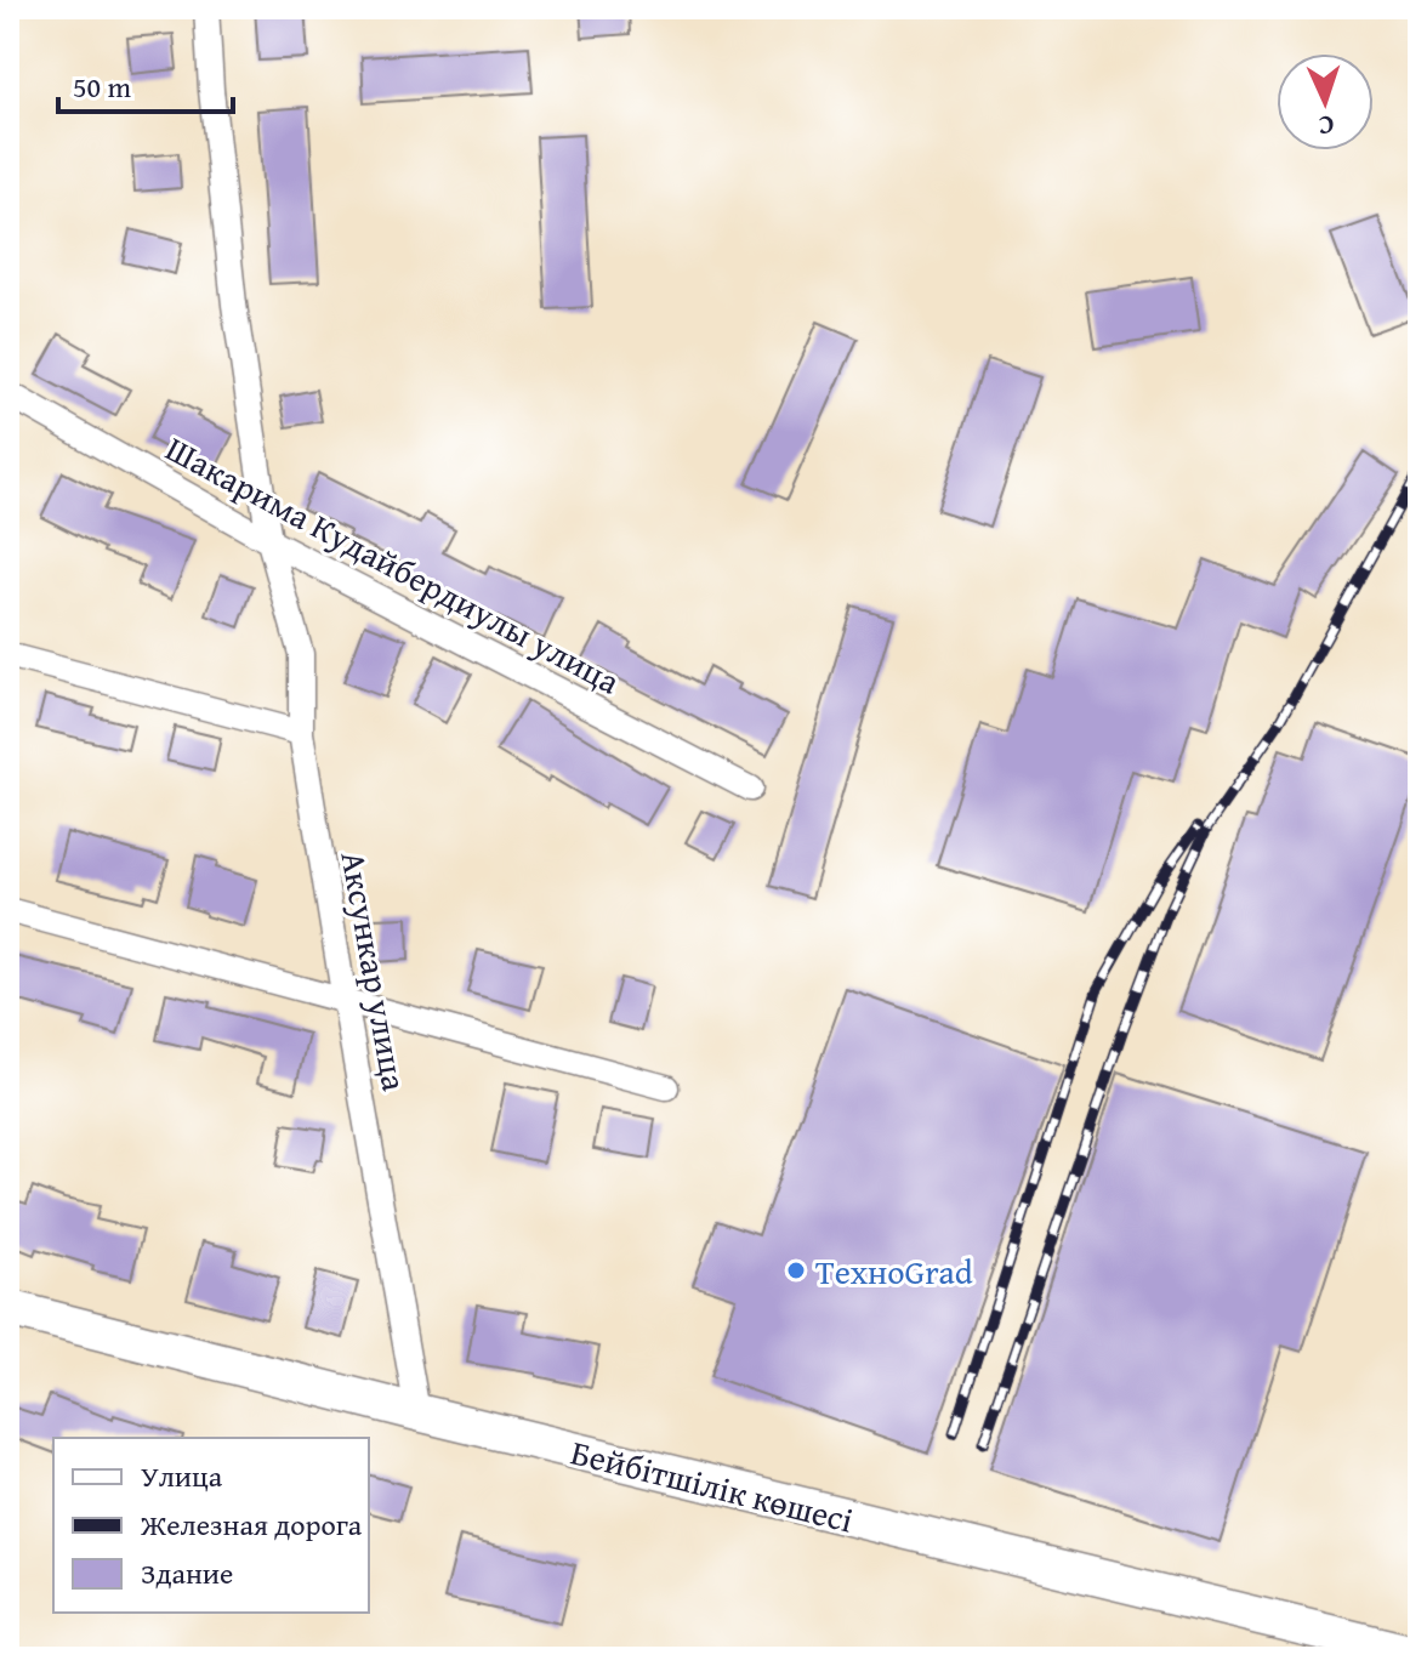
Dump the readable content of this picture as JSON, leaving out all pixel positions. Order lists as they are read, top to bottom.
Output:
{
  "streets": {
    "street": ["Шакарима Кудайбердиулы улица", "Аксункар улица", "Бейбітшілік көшесі"]
  },
  "crossings": [
    ["Шакарима Кудайбердиулы улица", "Аксункар улица"],
    ["Аксункар улица", "Бейбітшілік көшесі"]
  ],
  "places": ["ТехноGrad"],
  "legend": ["Улица", "Железная дорога", "Здание"],
  "scale_bar": "50 m",
  "north": "bottom"
}
